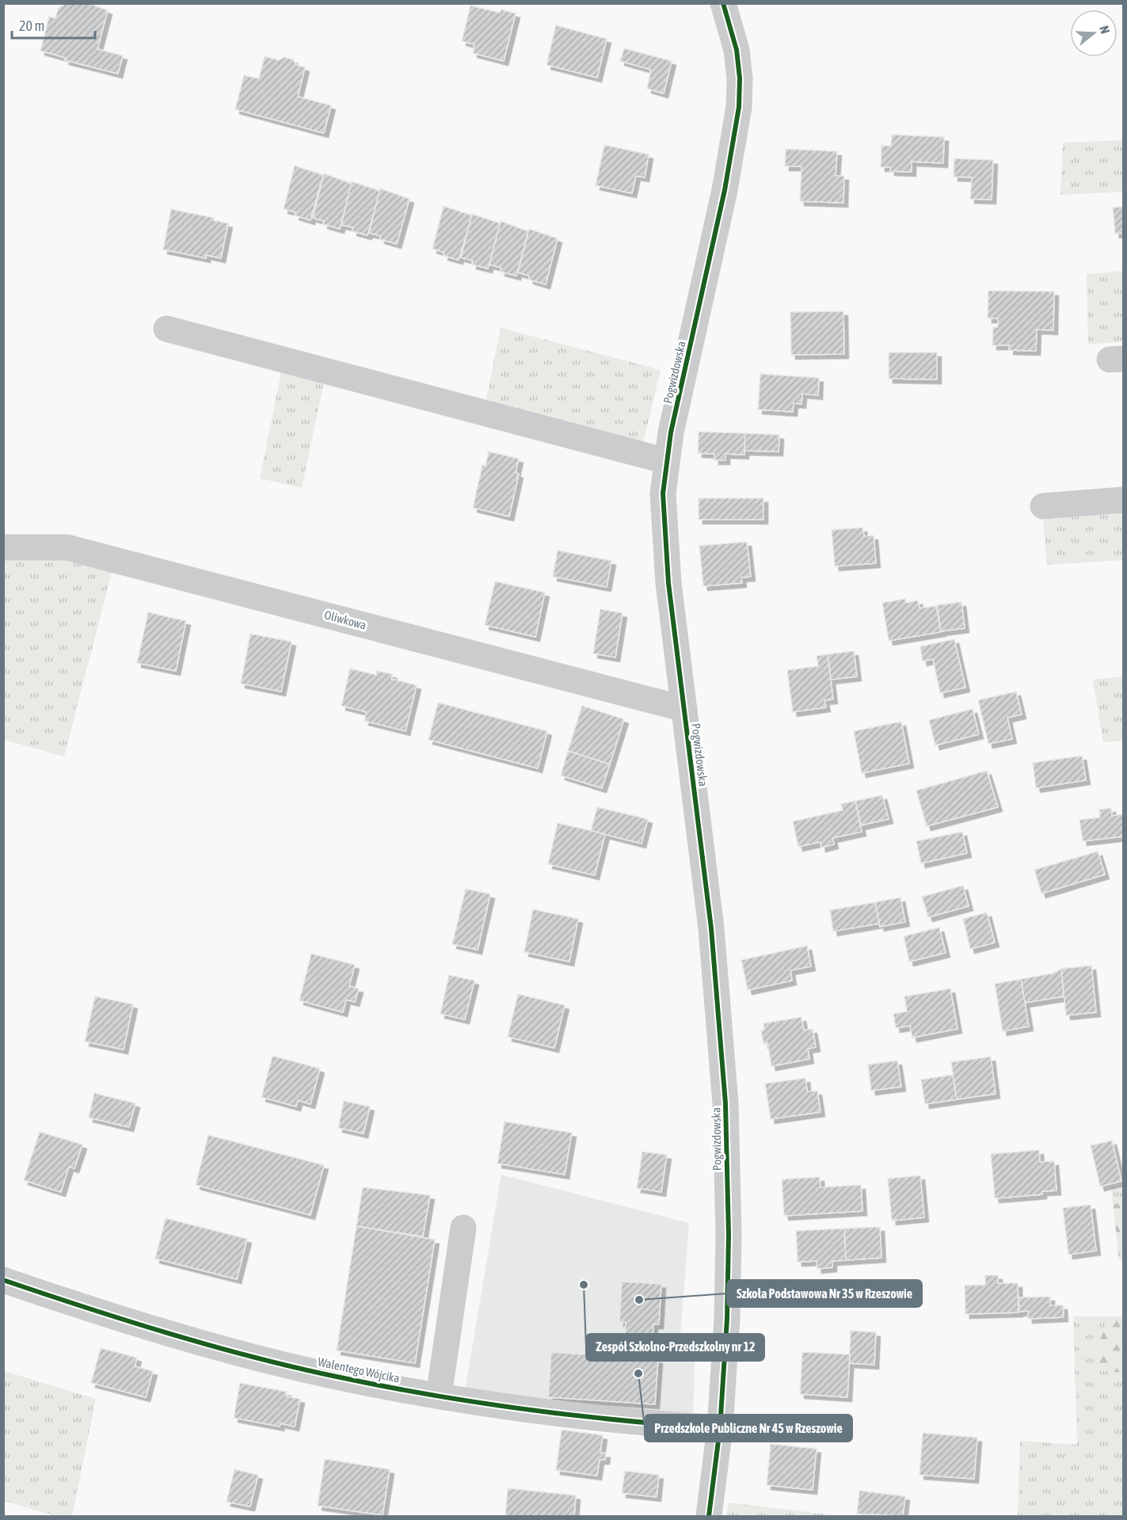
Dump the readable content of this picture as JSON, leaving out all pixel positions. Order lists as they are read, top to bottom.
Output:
{
  "streets": {
    "street": ["Pogwizdowska", "Oliwkowa", "Walentego Wójcika"]
  },
  "crossings": [
    ["Pogwizdowska", "Oliwkowa"],
    ["Pogwizdowska", "Walentego Wójcika"]
  ],
  "places": ["Zespół Szkolno-Przedszkolny nr 12", "Szkoła Podstawowa Nr 35 w Rzeszowie", "Przedszkole Publiczne Nr 45 w Rzeszowie"],
  "scale_bar": "20 m",
  "north": "right"
}
